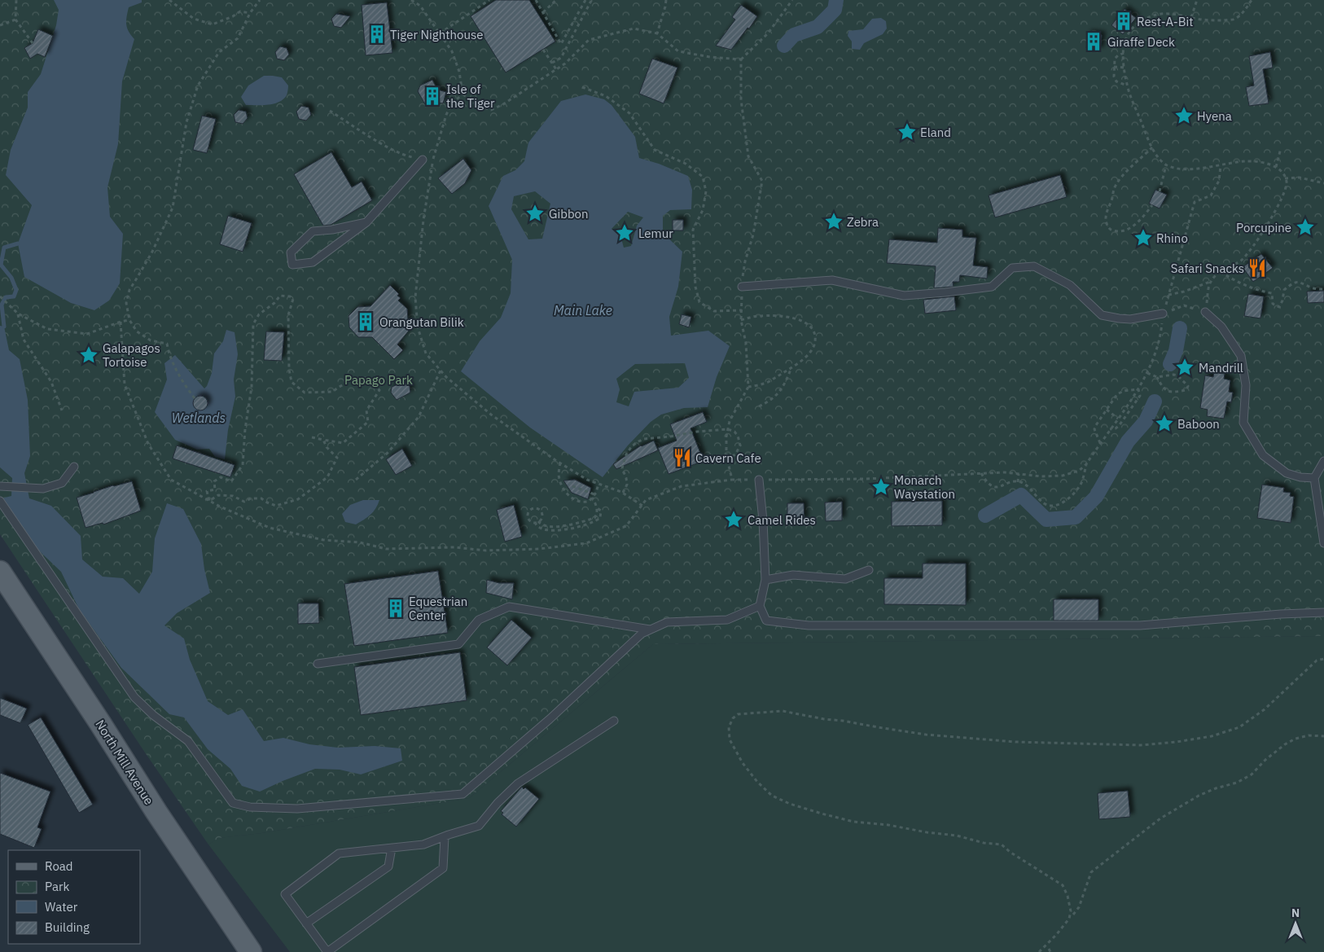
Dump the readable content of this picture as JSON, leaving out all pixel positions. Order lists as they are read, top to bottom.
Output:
{
  "streets": {
    "main road": ["North Mill Avenue"]
  },
  "water": ["Main Lake", "Wetlands"],
  "parks": ["Papago Park"],
  "places": {
    "building": [
      "Rest-A-Bit",
      "Tiger Nighthouse",
      "Giraffe Deck",
      "Isle of the Tiger",
      "Orangutan Bilik",
      "Equestrian Center"
    ],
    "place": [
      "Hyena",
      "Eland",
      "Gibbon",
      "Zebra",
      "Porcupine",
      "Lemur",
      "Rhino",
      "Galapagos Tortoise",
      "Mandrill",
      "Baboon",
      "Monarch Waystation",
      "Camel Rides"
    ],
    "restaurant": ["Safari Snacks", "Cavern Cafe"]
  },
  "legend": [
    "Road",
    "Park",
    "Water",
    "Building"
  ],
  "north": "top"
}
